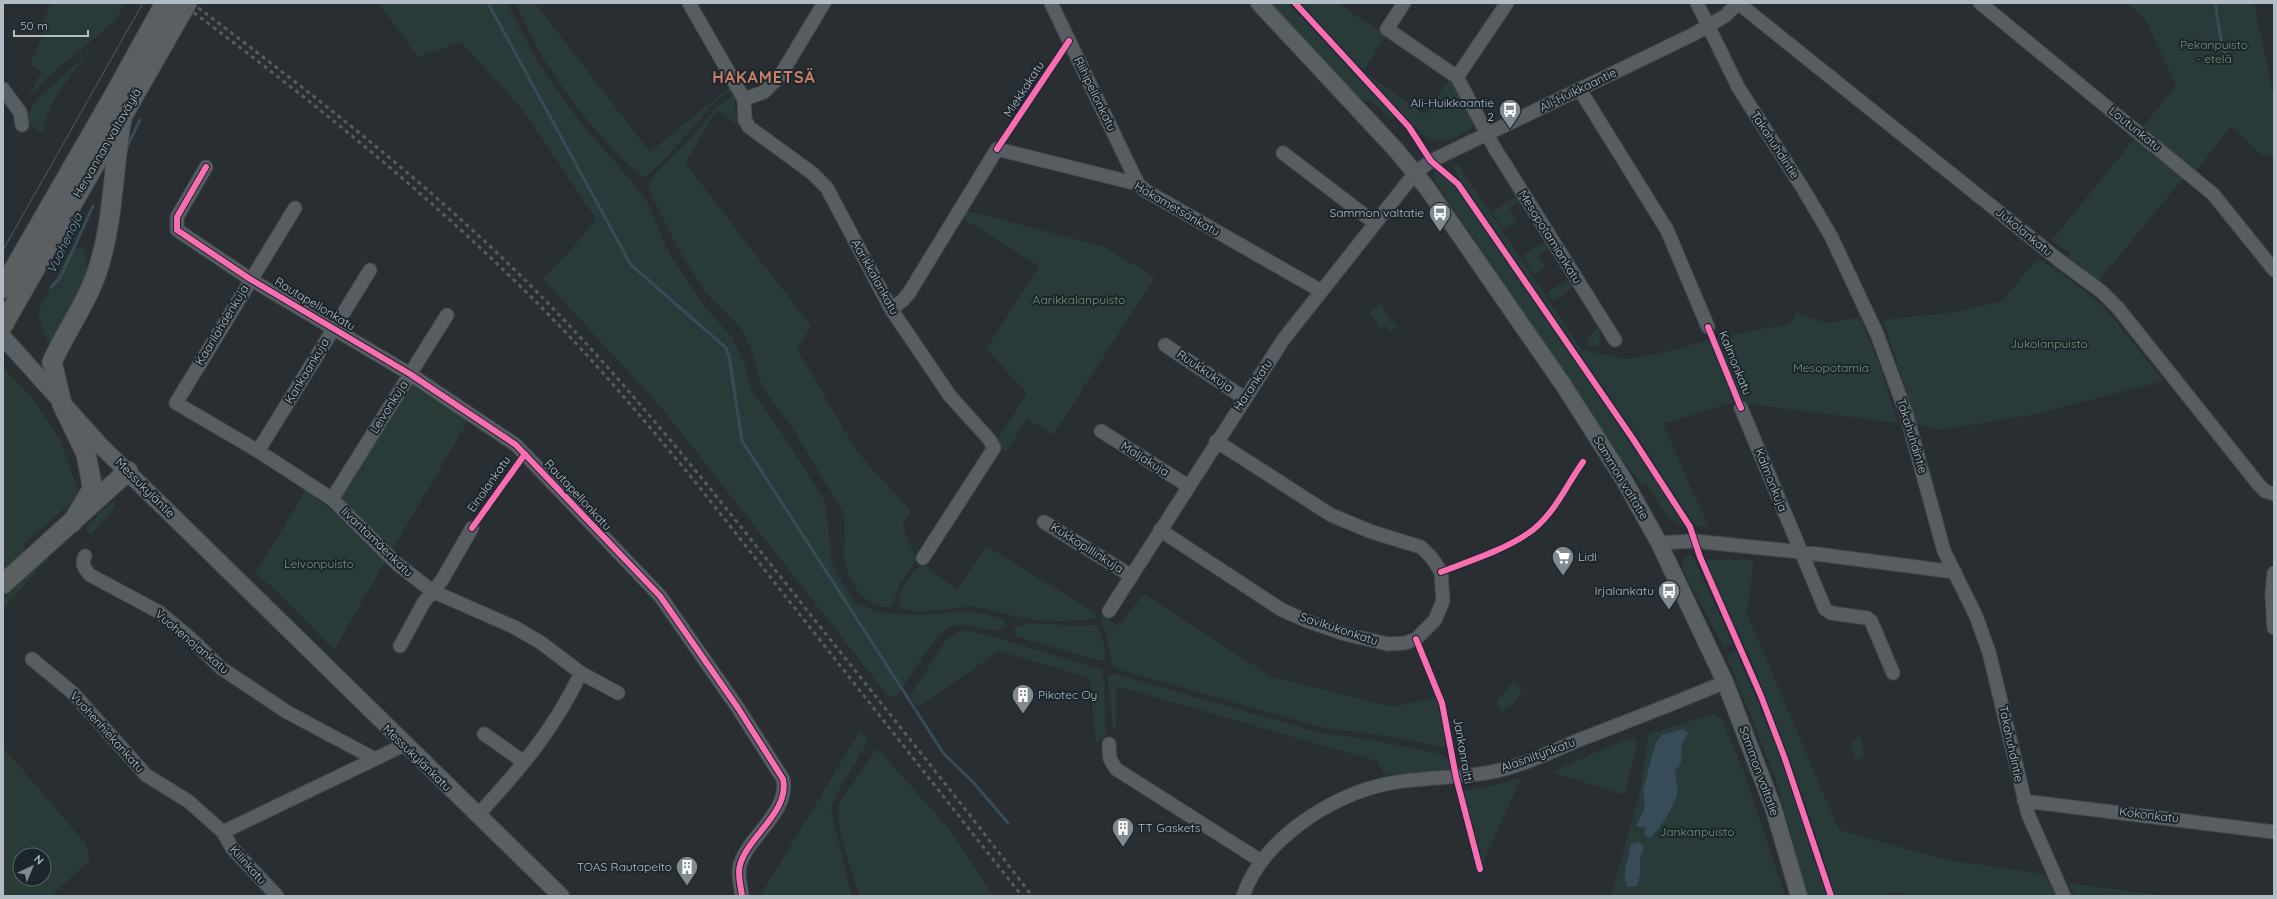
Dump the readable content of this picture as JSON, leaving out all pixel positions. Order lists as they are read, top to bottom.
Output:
{
  "streets": {
    "highway": ["Hervannan valtaväylä"],
    "main road": ["Sammon valtatie", "Messukyläntie", "Messukylänkatu"],
    "street": [
      "Ali-Huikkaantie",
      "Riihipellonkatu",
      "Loutunkatu",
      "Takahuhdintie",
      "Hakametsänkatu",
      "Jukolankatu",
      "Mesopotamiankatu",
      "Aarikkalankatu",
      "Rautapellonkatu",
      "Kaarilahdenkuja",
      "Kalmonkatu",
      "Kankaankuja",
      "Ruukkukuja",
      "Harankatu",
      "Leivonkuja",
      "Maljakuja",
      "Kalmonkuja",
      "Einolankatu",
      "Iivantamäenkatu",
      "Kukkopillinkuja",
      "Savikukonkatu",
      "Vuohenojankatu",
      "Vuohenhiekankatu",
      "Alasniitynkatu",
      "Kokonkatu",
      "Kilinkatu"
    ],
    "cycle path": ["Miekkakatu", "Jankanraitti"]
  },
  "crossings": [
    ["Ali-Huikkaantie", "Takahuhdintie"],
    ["Ali-Huikkaantie", "Jukolankatu"],
    ["Ali-Huikkaantie", "Mesopotamiankatu"],
    ["Ali-Huikkaantie", "Kalmonkatu"],
    ["Ali-Huikkaantie", "Harankatu"],
    ["Ali-Huikkaantie", "Sammon valtatie"],
    ["Riihipellonkatu", "Hakametsänkatu"],
    ["Takahuhdintie", "Kokonkatu"],
    ["Hakametsänkatu", "Aarikkalankatu"],
    ["Hakametsänkatu", "Harankatu"],
    ["Rautapellonkatu", "Kaarilahdenkuja"],
    ["Rautapellonkatu", "Kankaankuja"],
    ["Rautapellonkatu", "Leivonkuja"],
    ["Kaarilahdenkuja", "Iivantamäenkatu"],
    ["Kankaankuja", "Iivantamäenkatu"],
    ["Ruukkukuja", "Harankatu"],
    ["Harankatu", "Maljakuja"],
    ["Harankatu", "Sammon valtatie"],
    ["Harankatu", "Kukkopillinkuja"],
    ["Harankatu", "Savikukonkatu"],
    ["Leivonkuja", "Iivantamäenkatu"],
    ["Sammon valtatie", "Alasniitynkatu"],
    ["Einolankatu", "Iivantamäenkatu"],
    ["Messukyläntie", "Messukylänkatu"],
    ["Vuohenhiekankatu", "Kilinkatu"]
  ],
  "districts": ["HAKAMETSÄ"],
  "water": ["Vuohenoja"],
  "parks": [
    "Pekanpuisto - etelä",
    "Aarikkalanpuisto",
    "Jukolanpuisto",
    "Mesopotamia",
    "Leivonpuisto",
    "Jankanpuisto"
  ],
  "places": {
    "bus stop": ["Ali-Huikkaantie 2", "Sammon valtatie", "Irjalankatu"],
    "supermarket": ["Lidl"],
    "building": ["Pikotec Oy", "TT Gaskets", "TOAS Rautapelto"]
  },
  "scale_bar": "50 m",
  "north": "top right"
}
